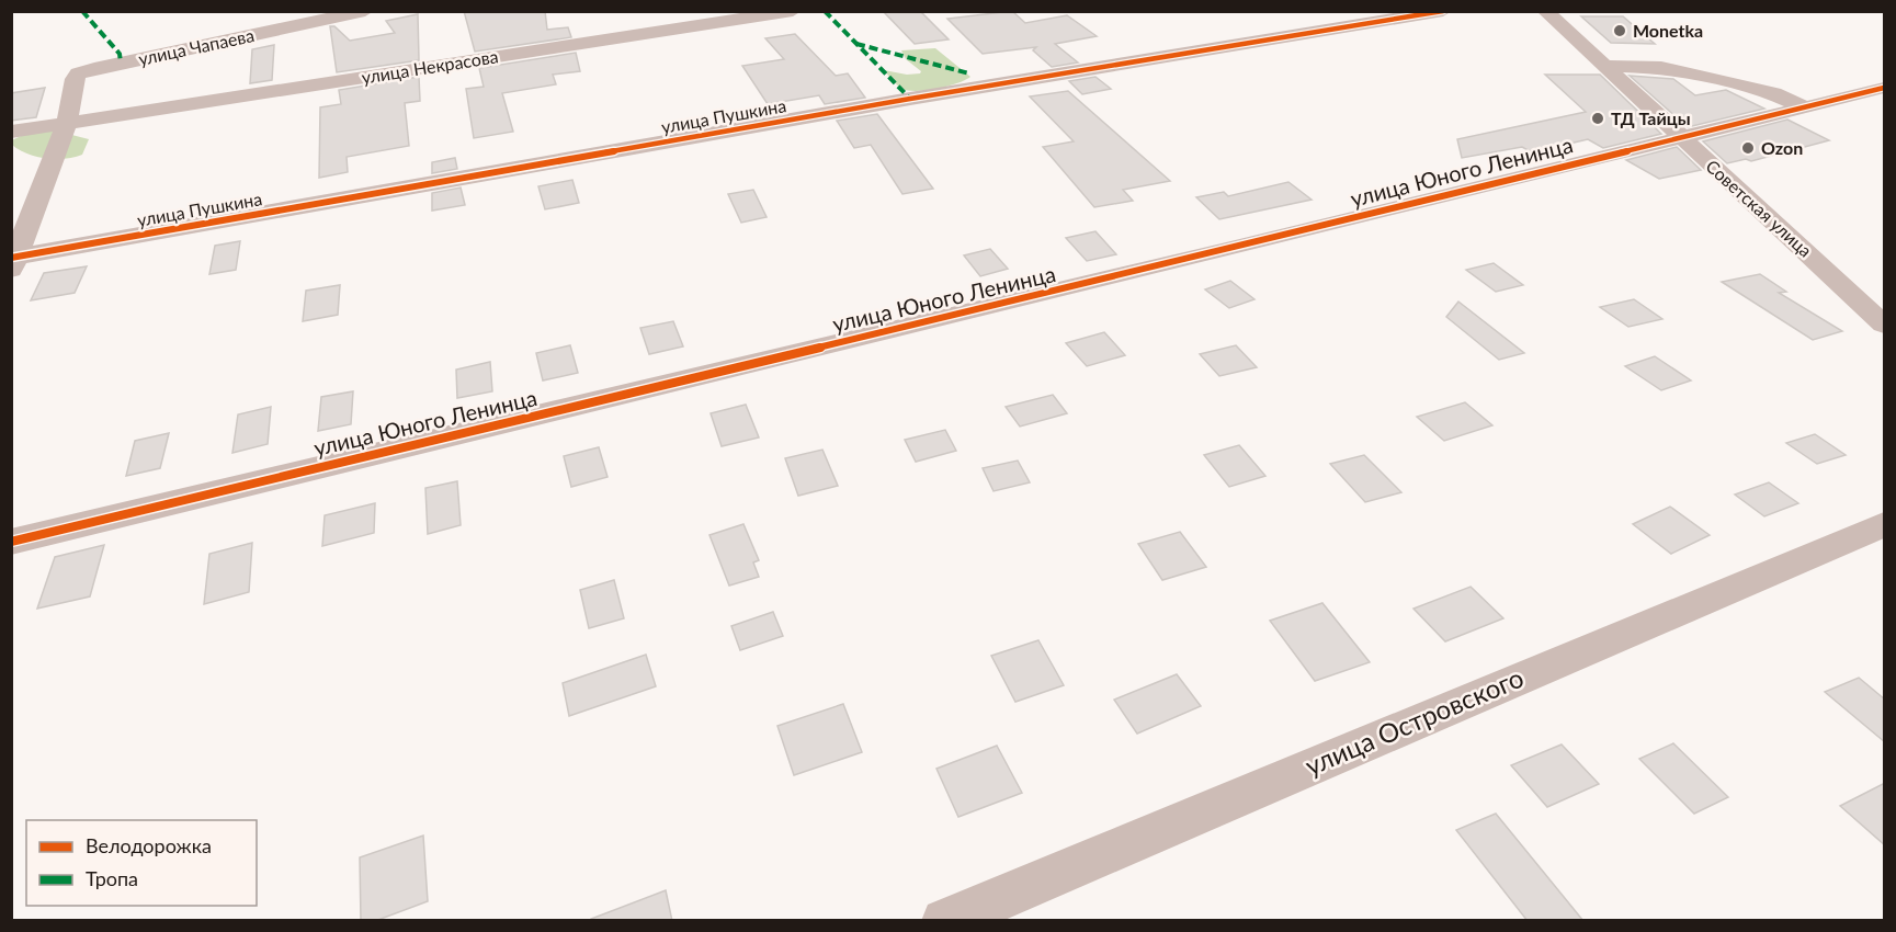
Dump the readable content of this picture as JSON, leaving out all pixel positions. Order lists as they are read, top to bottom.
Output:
{
  "streets": {
    "street": [
      "улица Чапаева",
      "улица Некрасова",
      "улица Пушкина",
      "улица Юного Ленинца",
      "Советская улица",
      "улица Островского"
    ]
  },
  "crossings": [
    ["улица Чапаева", "улица Некрасова"],
    ["улица Юного Ленинца", "Советская улица"]
  ],
  "places": ["Monetka", "ТД Тайцы", "Ozon"],
  "legend": ["Велодорожка", "Тропа"]
}
